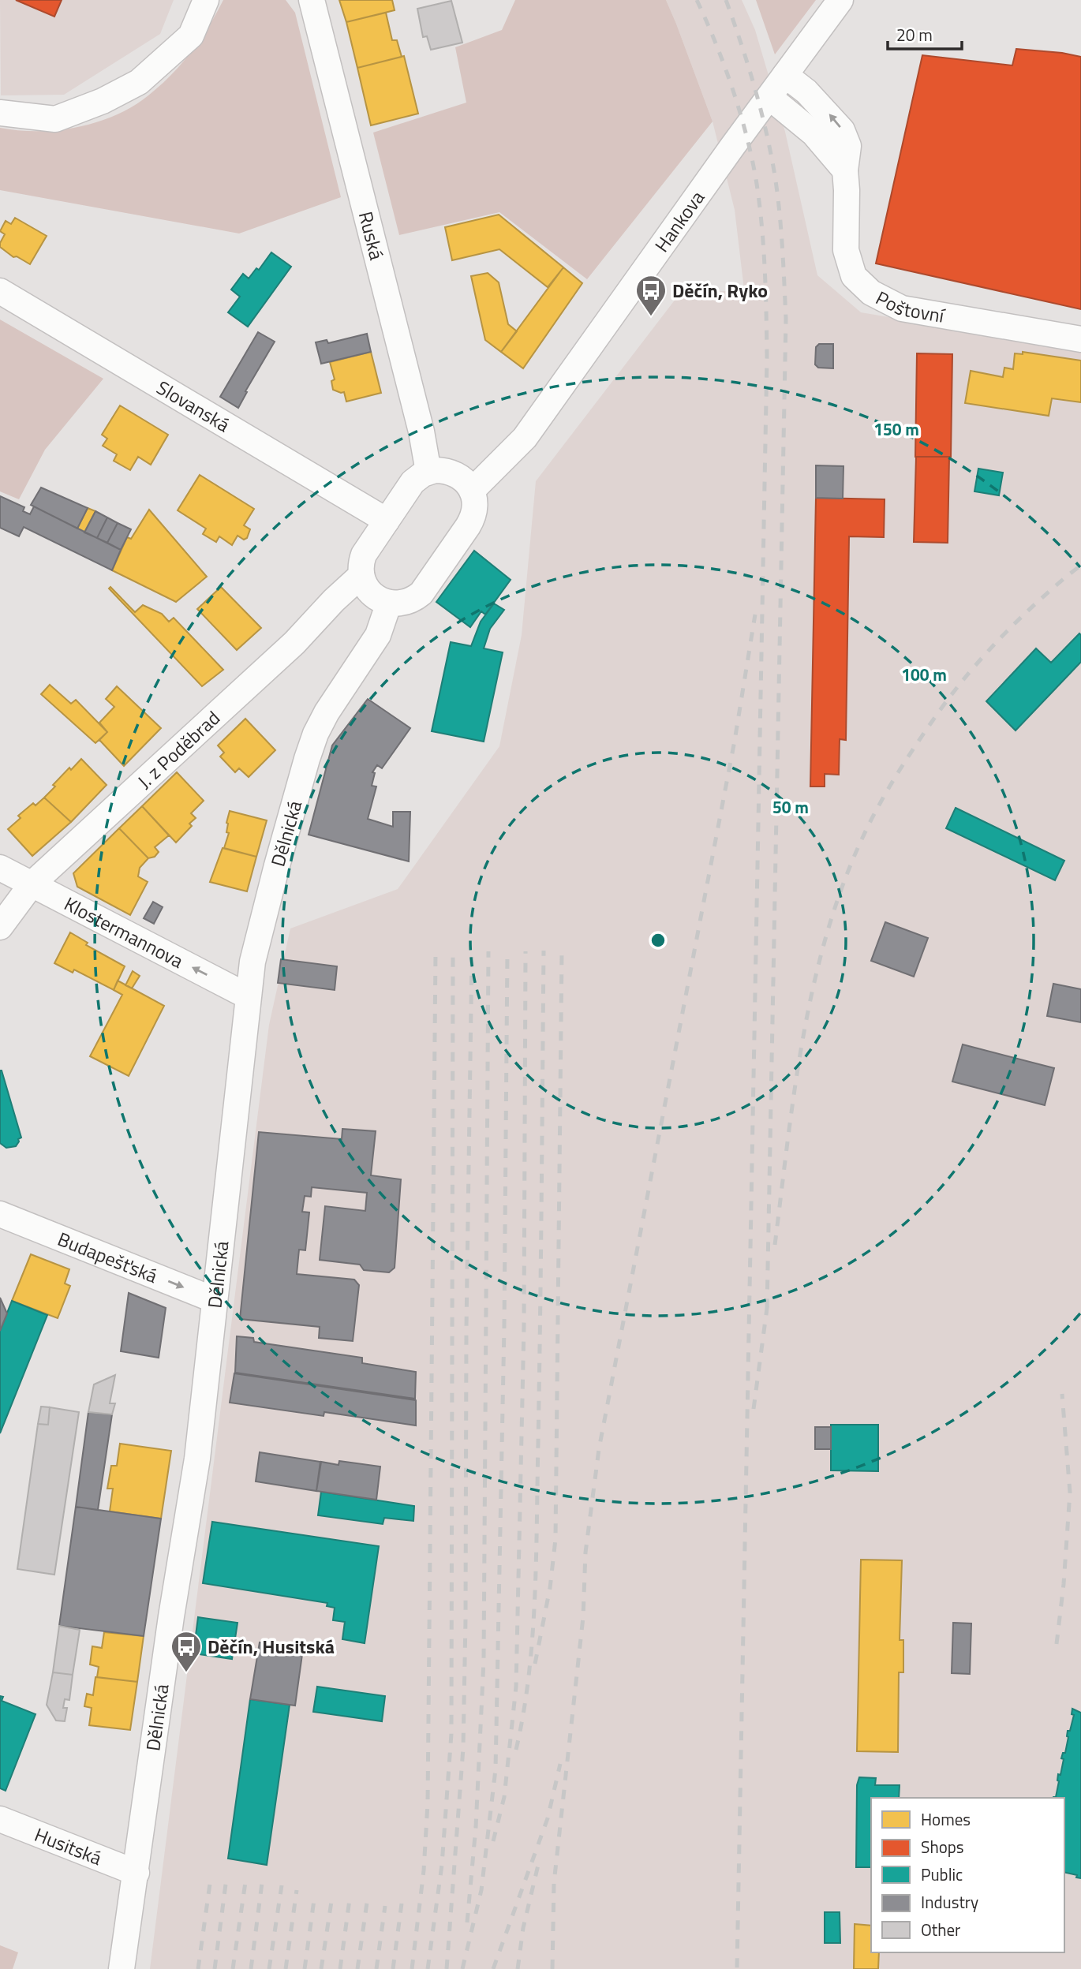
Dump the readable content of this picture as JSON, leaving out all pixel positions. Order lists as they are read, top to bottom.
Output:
{
  "streets": {
    "street": [
      "Hankova",
      "Ruská",
      "Poštovní",
      "Slovanská",
      "J. z Poděbrad",
      "Dělnická",
      "Klostermannova",
      "Budapešťská",
      "Husitská"
    ]
  },
  "crossings": [
    ["Hankova", "Poštovní"],
    ["J. z Poděbrad", "Klostermannova"],
    ["Dělnická", "Klostermannova"],
    ["Dělnická", "Budapešťská"],
    ["Dělnická", "Husitská"]
  ],
  "one_way": ["Klostermannova", "Budapešťská"],
  "places": {
    "bus stop": ["Děčín, Ryko", "Děčín, Husitská"]
  },
  "legend": [
    "Homes",
    "Shops",
    "Public",
    "Industry",
    "Other"
  ],
  "scale_bar": "20 m",
  "rings": ["150 m", "100 m", "50 m"]
}
